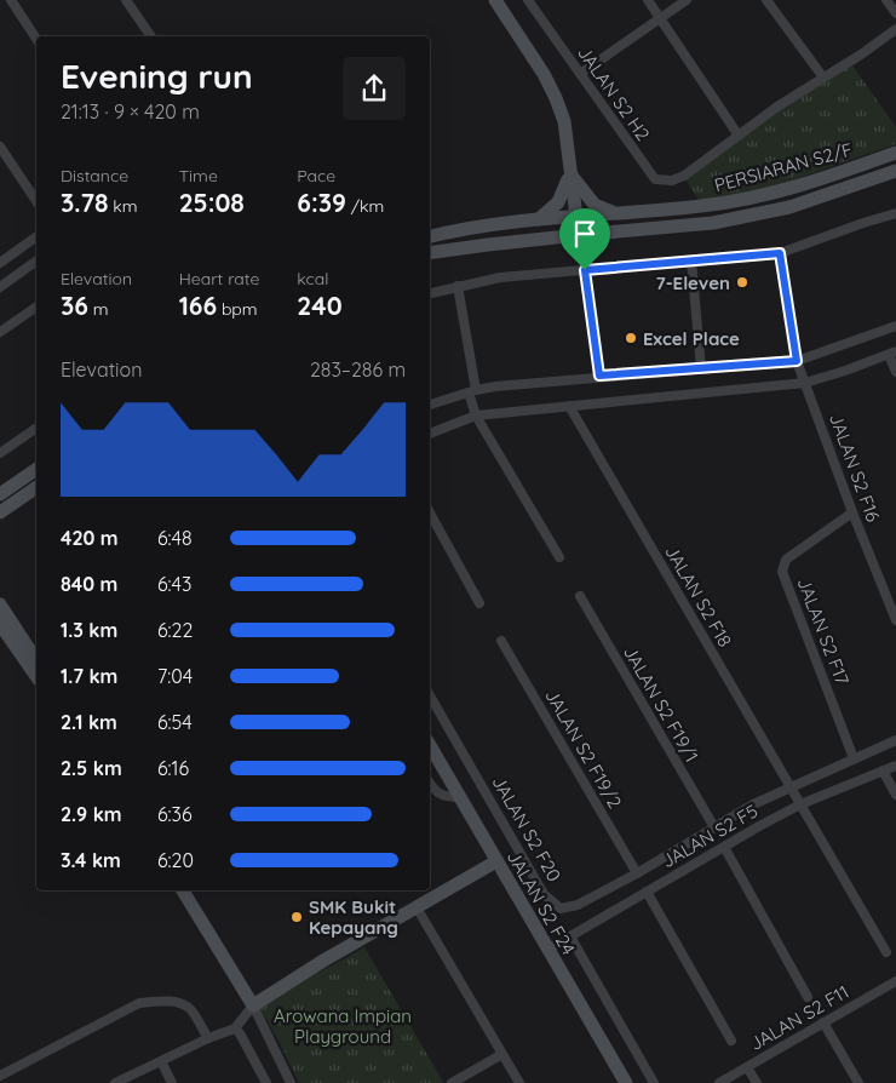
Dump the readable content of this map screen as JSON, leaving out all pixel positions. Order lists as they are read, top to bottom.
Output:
{
  "streets": {
    "street": [
      "JALAN S2 H2",
      "PERSIARAN S2/F",
      "JALAN S2 F16",
      "JALAN S2 F18",
      "JALAN S2 F17",
      "JALAN S2 F19/1",
      "JALAN S2 F19/2",
      "JALAN S2 F20",
      "JALAN S2 F5",
      "JALAN S2 F24",
      "JALAN S2 F11"
    ]
  },
  "crossings": [
    ["JALAN S2 F16", "JALAN S2 F17"],
    ["JALAN S2 F18", "JALAN S2 F5"],
    ["JALAN S2 F19/2", "JALAN S2 F20"],
    ["JALAN S2 F5", "JALAN S2 F24"]
  ],
  "parks": ["Arowana Impian Playground"],
  "places": ["7-Eleven", "Excel Place", "SMK Bukit Kepayang"],
  "page": {
    "heading": ["Evening run", "21:13 · 9 × 420 m"],
    "stats": [
      ["Distance", "3.78 km"],
      ["Time", "25:08"],
      ["Pace", "6:39 /km"],
      ["Elevation", "36 m"],
      ["Heart rate", "166 bpm"],
      ["kcal", "240"]
    ],
    "chart": ["Elevation", "283–286 m"],
    "list": [
      {
        "name": "420 m",
        "note": "6:48"
      },
      {
        "name": "840 m",
        "note": "6:43"
      },
      {
        "name": "1.3 km",
        "note": "6:22"
      },
      {
        "name": "1.7 km",
        "note": "7:04"
      },
      {
        "name": "2.1 km",
        "note": "6:54"
      },
      {
        "name": "2.5 km",
        "note": "6:16"
      },
      {
        "name": "2.9 km",
        "note": "6:36"
      },
      {
        "name": "3.4 km",
        "note": "6:20"
      }
    ]
  }
}
